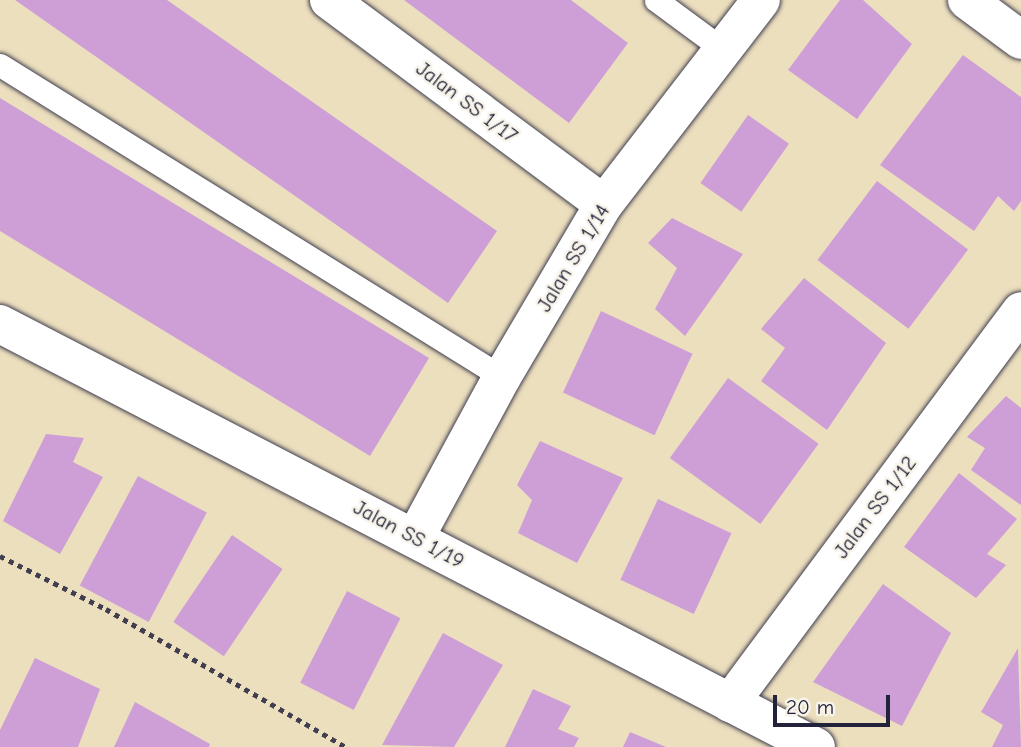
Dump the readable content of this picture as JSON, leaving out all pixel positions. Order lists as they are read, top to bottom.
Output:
{
  "streets": {
    "street": [
      "Jalan SS 1/17",
      "Jalan SS 1/14",
      "Jalan SS 1/12",
      "Jalan SS 1/19"
    ]
  },
  "crossings": [
    ["Jalan SS 1/17", "Jalan SS 1/14"],
    ["Jalan SS 1/14", "Jalan SS 1/19"],
    ["Jalan SS 1/12", "Jalan SS 1/19"]
  ],
  "scale_bar": "20 m"
}
